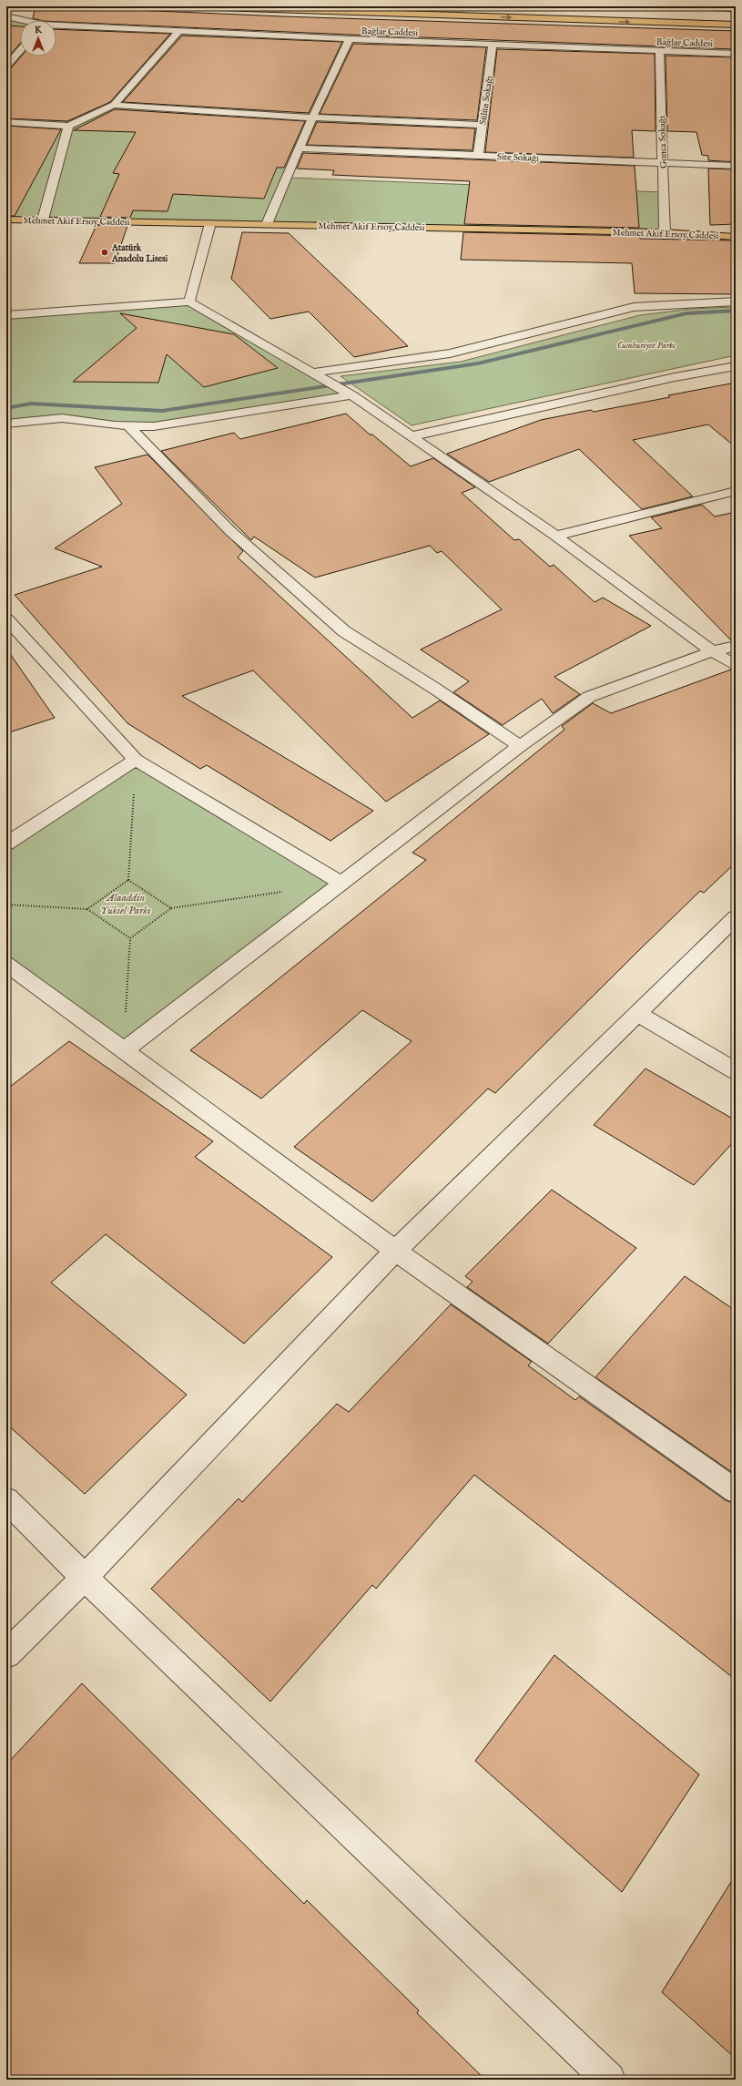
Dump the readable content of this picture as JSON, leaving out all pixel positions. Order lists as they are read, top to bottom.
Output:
{
  "streets": {
    "main road": ["Mehmet Akif Ersoy Caddesi"],
    "street": [
      "Bağlar Caddesi",
      "Sülün Sokağı",
      "Gonca Sokağı",
      "Site Sokağı"
    ]
  },
  "crossings": [
    ["Bağlar Caddesi", "Sülün Sokağı"],
    ["Bağlar Caddesi", "Gonca Sokağı"],
    ["Sülün Sokağı", "Site Sokağı"],
    ["Gonca Sokağı", "Site Sokağı"],
    ["Gonca Sokağı", "Mehmet Akif Ersoy Caddesi"]
  ],
  "parks": ["Cumhuriyet Parkı", "Alaaddin Yüksel Parkı"],
  "places": ["Atatürk Anadolu Lisesi"],
  "north": "top"
}
